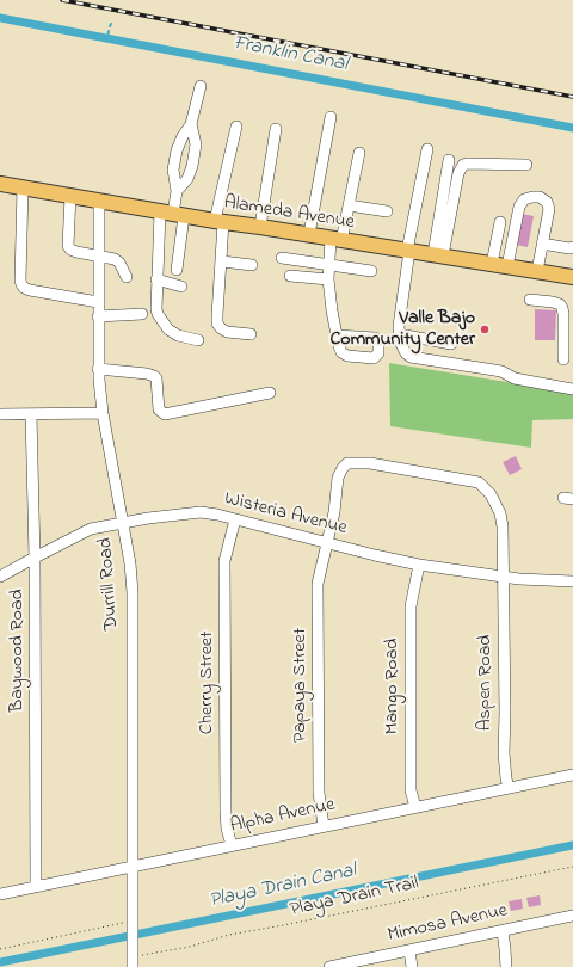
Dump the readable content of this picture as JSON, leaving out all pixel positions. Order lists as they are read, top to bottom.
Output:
{
  "streets": {
    "main road": ["Alameda Avenue"],
    "street": [
      "Wisteria Avenue",
      "Durrill Road",
      "Baywood Road",
      "Cherry Street",
      "Aspen Road",
      "Papaya Street",
      "Mango Road",
      "Alpha Avenue",
      "Mimosa Avenue"
    ],
    "path": ["Playa Drain Trail"]
  },
  "crossings": [
    ["Alameda Avenue", "Durrill Road"],
    ["Wisteria Avenue", "Durrill Road"],
    ["Wisteria Avenue", "Baywood Road"],
    ["Wisteria Avenue", "Cherry Street"],
    ["Wisteria Avenue", "Aspen Road"],
    ["Wisteria Avenue", "Papaya Street"],
    ["Wisteria Avenue", "Mango Road"],
    ["Durrill Road", "Alpha Avenue"],
    ["Baywood Road", "Alpha Avenue"],
    ["Cherry Street", "Alpha Avenue"],
    ["Aspen Road", "Papaya Street"],
    ["Aspen Road", "Alpha Avenue"],
    ["Papaya Street", "Alpha Avenue"],
    ["Mango Road", "Alpha Avenue"]
  ],
  "water": ["Franklin Canal", "Playa Drain Canal"],
  "places": ["Valle Bajo Community Center"]
}
